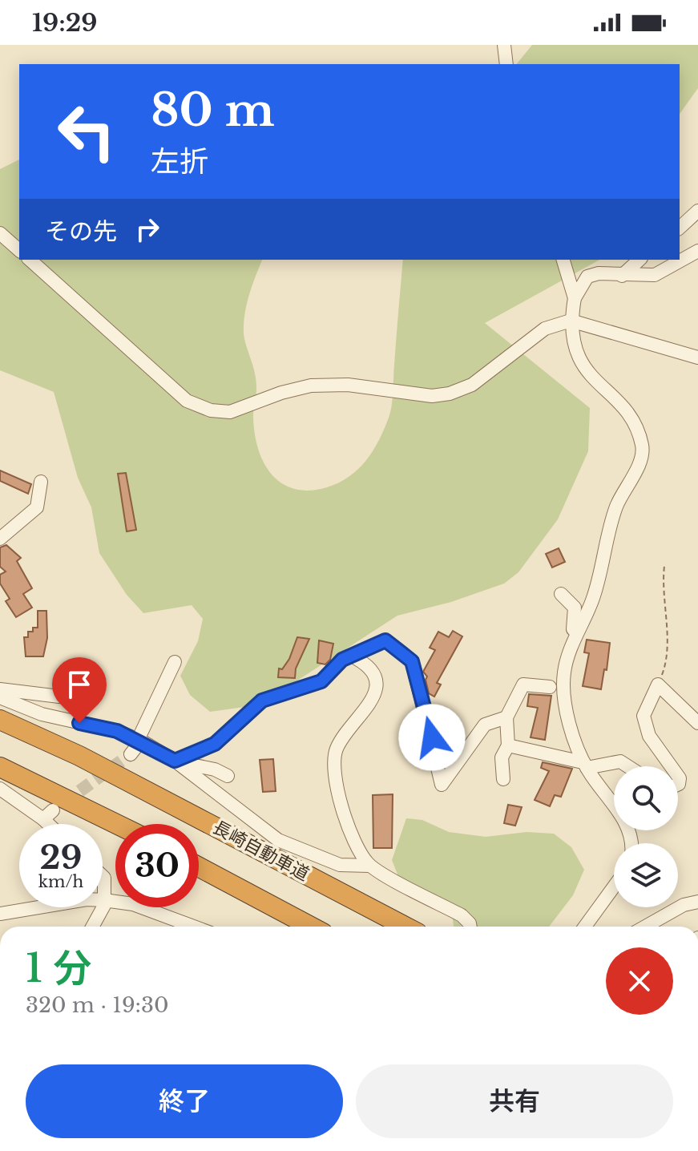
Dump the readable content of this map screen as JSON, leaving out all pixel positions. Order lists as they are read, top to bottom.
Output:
{
  "streets": {
    "highway": ["長崎自動車道"]
  },
  "page": {
    "status": "19:29",
    "turn": ["80 m", "左折"],
    "then": "その先",
    "speed": "29 km/h",
    "limit": "30",
    "heading": ["1 分", "320 m · 19:30"],
    "buttons": ["終了", "共有"]
  }
}
